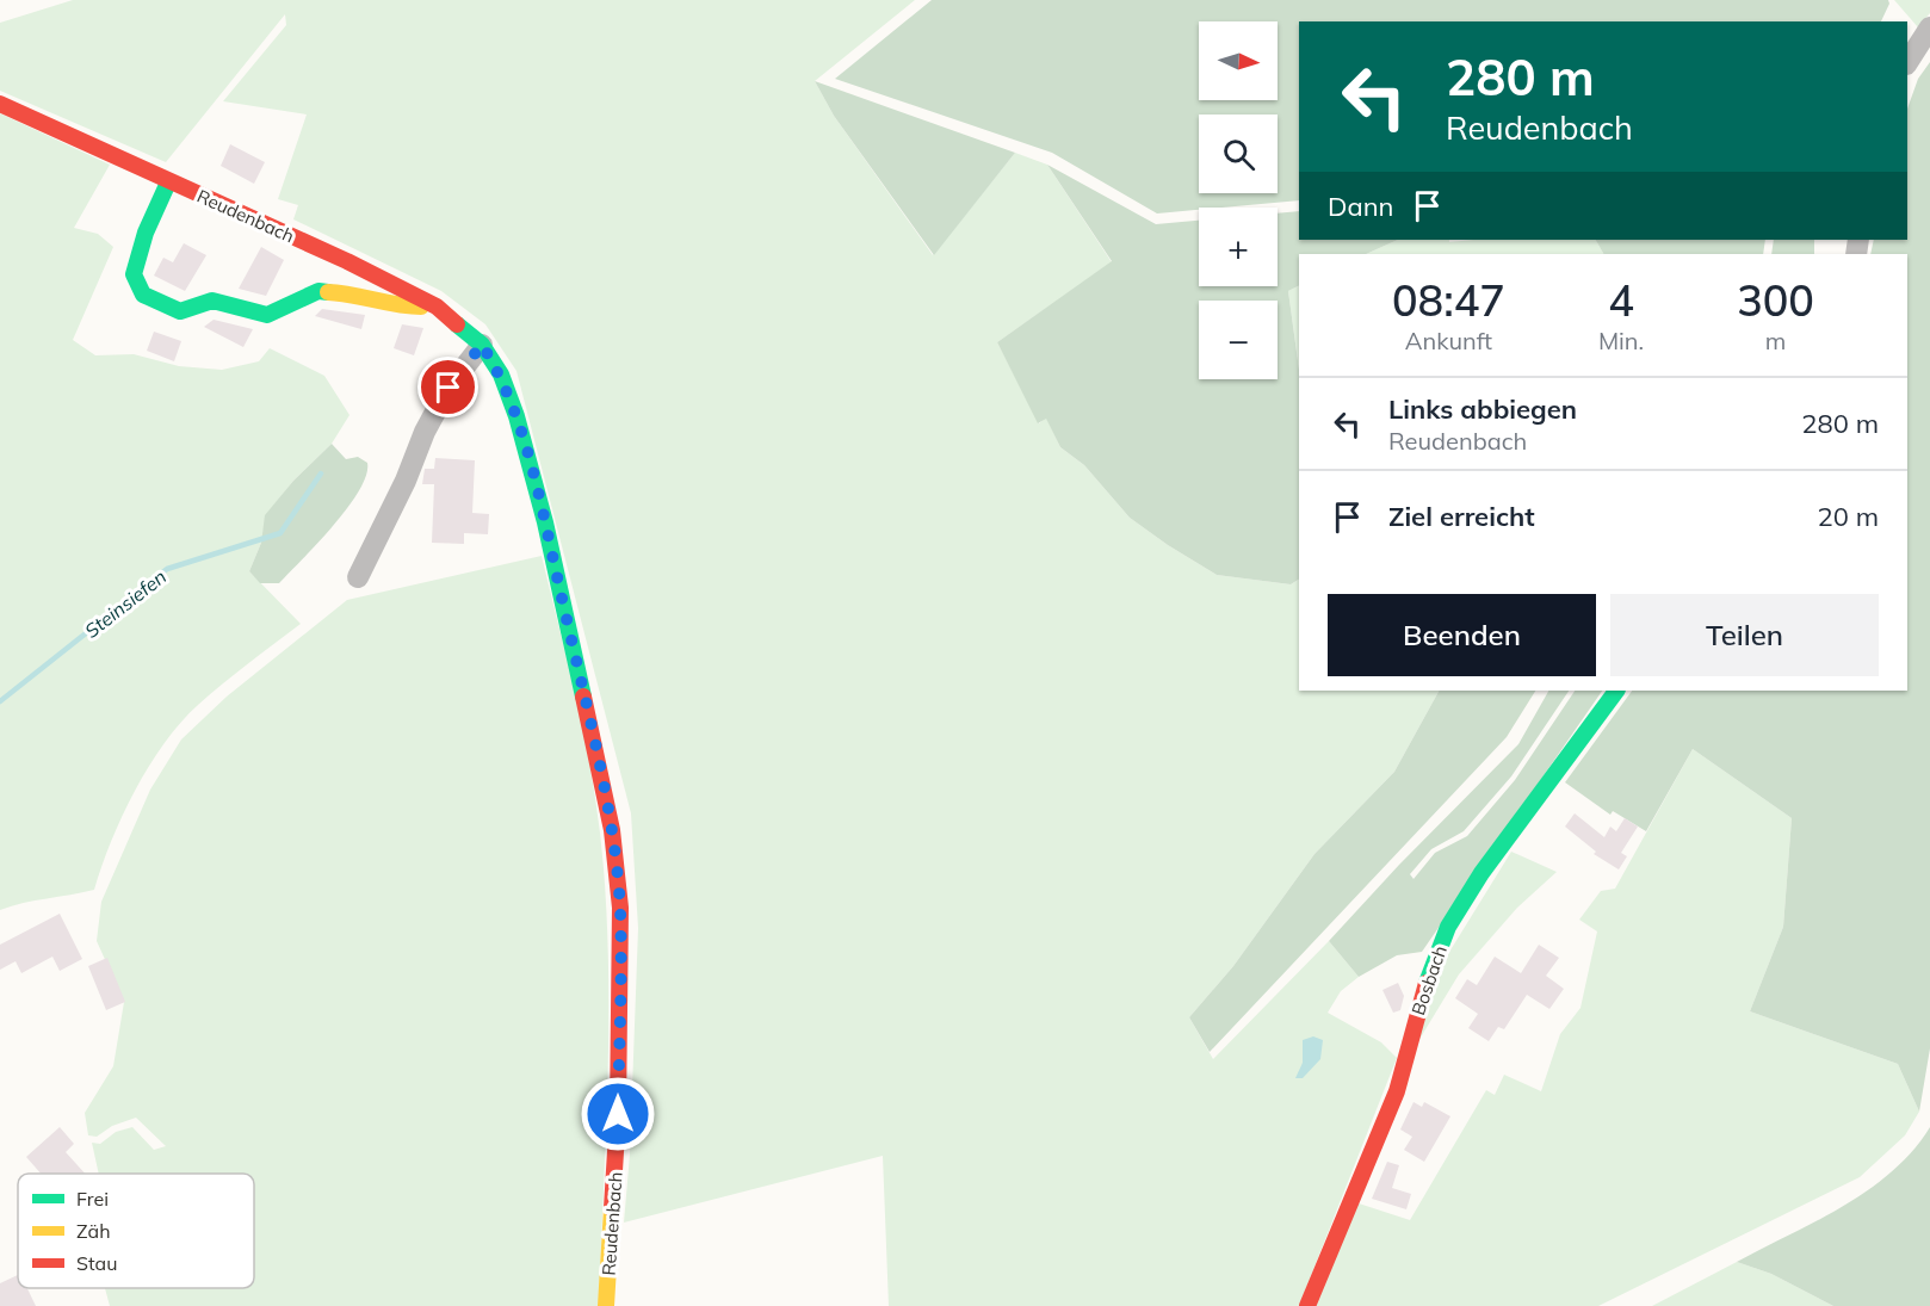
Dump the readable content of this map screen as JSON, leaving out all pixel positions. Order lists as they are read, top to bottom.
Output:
{
  "streets": {
    "street": ["Reudenbach", "Bosbach"]
  },
  "water": ["Steinsiefen"],
  "legend": ["Frei", "Zäh", "Stau"],
  "north": "right",
  "page": {
    "map_buttons": ["+", "−"],
    "turn": ["280 m", "Reudenbach"],
    "then": "Dann",
    "eta": [
      "08:47",
      "Ankunft",
      "4",
      "Min.",
      "300",
      "m"
    ],
    "list": [
      {
        "name": "Links abbiegen",
        "note": "Reudenbach",
        "value": "280 m"
      },
      {
        "name": "Ziel erreicht",
        "value": "20 m"
      }
    ],
    "buttons": ["Beenden", "Teilen"]
  }
}
